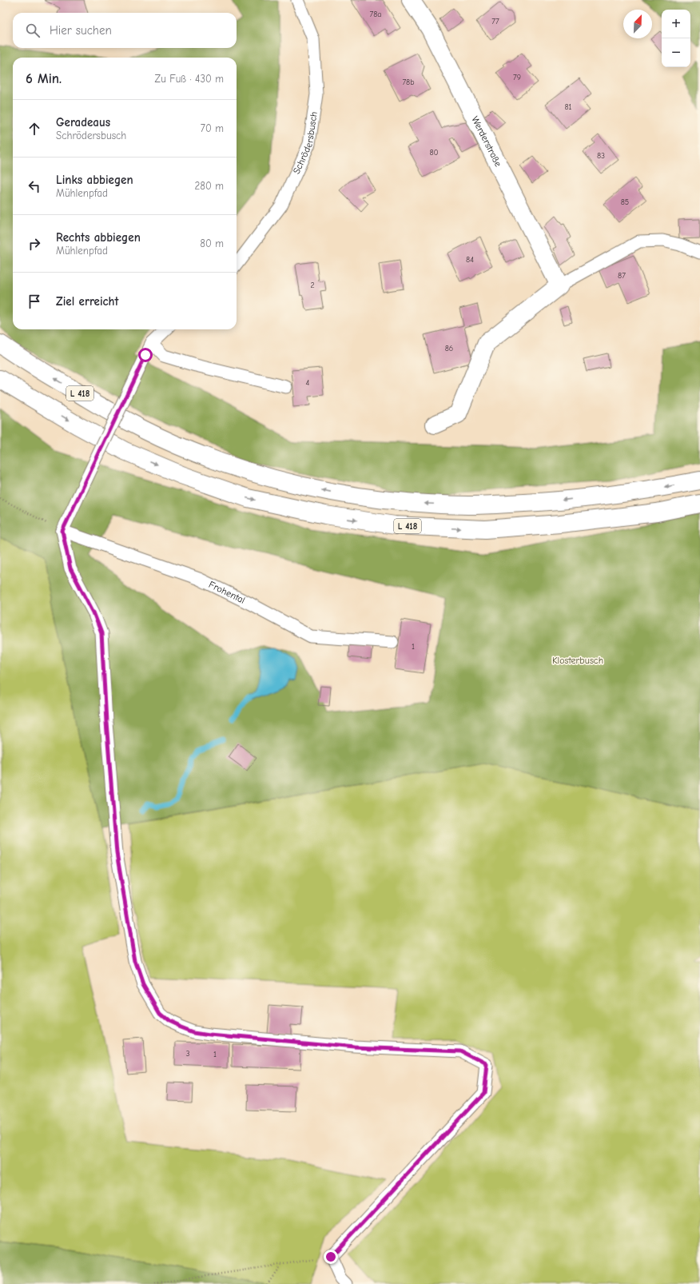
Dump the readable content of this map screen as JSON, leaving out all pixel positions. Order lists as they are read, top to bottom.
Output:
{
  "streets": {
    "main road": ["Werderstraße", "L 418"],
    "lane": ["Schrödersbusch", "Frohental"]
  },
  "parks": ["Klosterbusch"],
  "house_numbers": [
    "78a",
    "77",
    "79",
    "78b",
    "81",
    "80",
    "83",
    "85",
    "84",
    "87",
    "2",
    "86",
    "4",
    "1",
    "3",
    "1"
  ],
  "north": "top right",
  "page": {
    "map_buttons": ["+", "−"],
    "search": "Hier suchen",
    "heading": ["6 Min.", "Zu Fuß · 430 m"],
    "list": [
      ["Geradeaus", "Schrödersbusch", "70 m"],
      ["Links abbiegen", "Mühlenpfad", "280 m"],
      ["Rechts abbiegen", "Mühlenpfad", "80 m"],
      "Ziel erreicht"
    ]
  }
}
